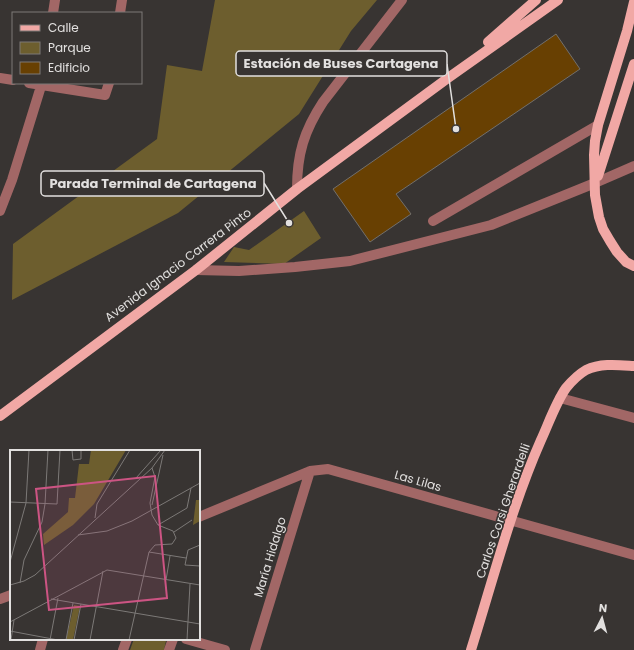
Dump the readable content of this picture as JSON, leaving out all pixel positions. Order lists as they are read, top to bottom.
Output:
{
  "streets": {
    "main road": ["Avenida Ignacio Carrera Pinto", "Carlos Corsi Gherardelli"],
    "street": ["Las Lilas", "María Hidalgo"]
  },
  "crossings": [
    ["Las Lilas", "Carlos Corsi Gherardelli"],
    ["Las Lilas", "María Hidalgo"]
  ],
  "places": ["Estación de Buses Cartagena", "Parada Terminal de Cartagena"],
  "legend": ["Calle", "Parque", "Edificio"],
  "north": "top"
}
